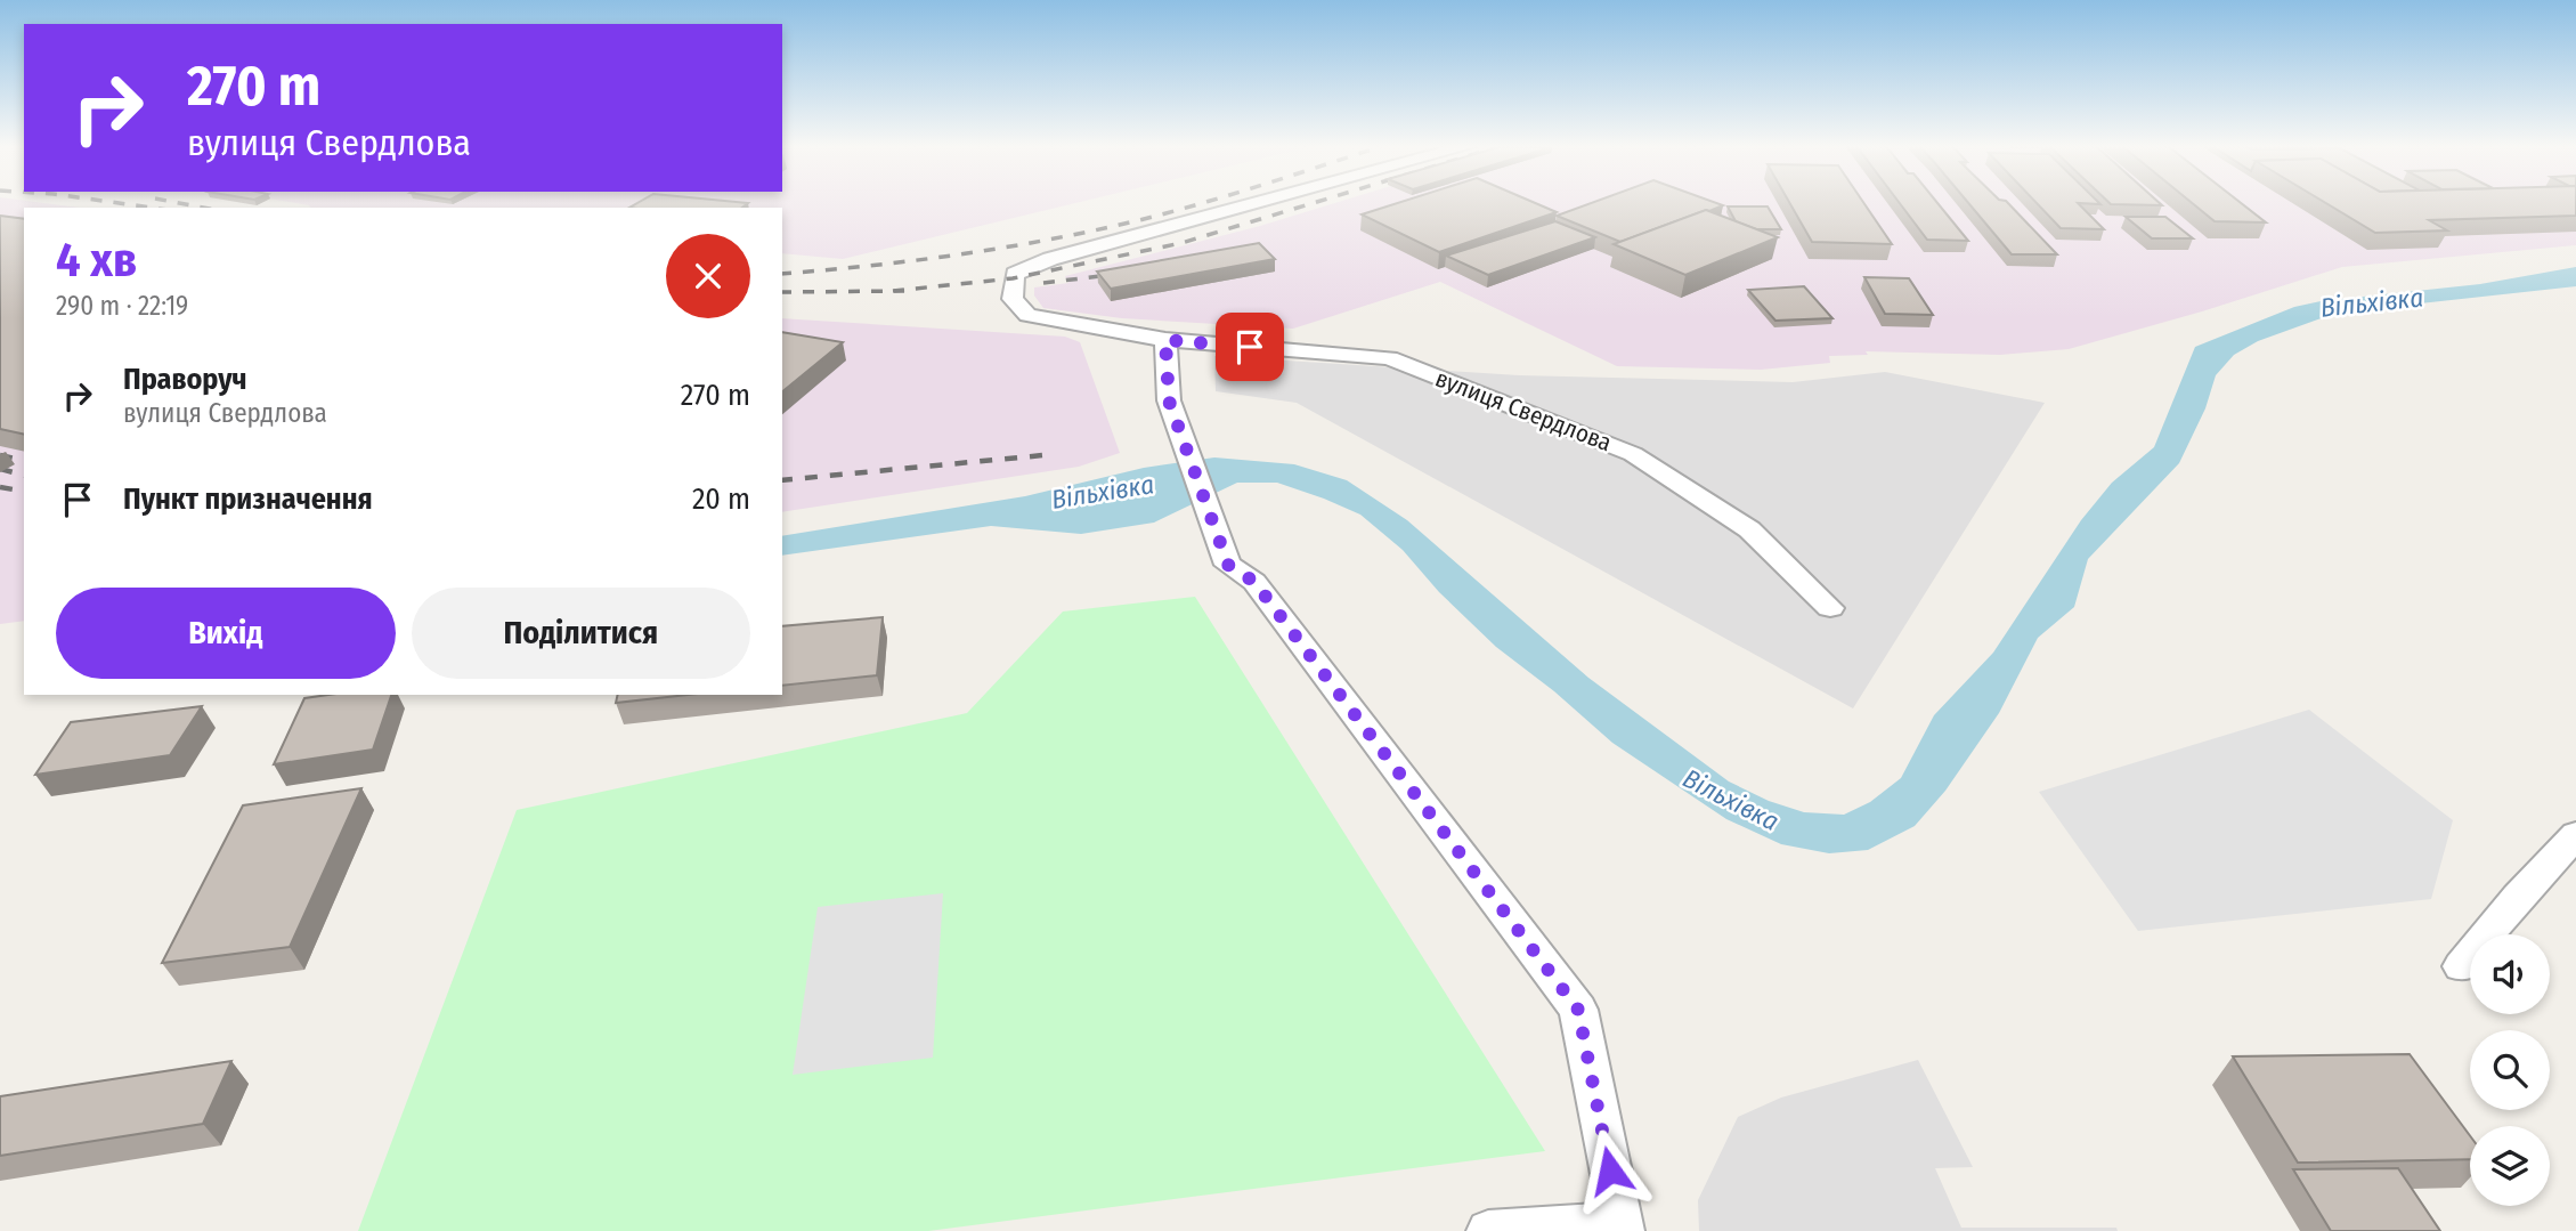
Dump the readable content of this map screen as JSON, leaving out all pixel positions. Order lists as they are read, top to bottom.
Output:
{
  "streets": {
    "street": ["вулиця Свердлова"]
  },
  "water": ["Вільхівка"],
  "page": {
    "turn": ["270 m", "вулиця Свердлова"],
    "heading": ["4 хв", "290 m · 22:19"],
    "list": [
      {
        "name": "Праворуч",
        "note": "вулиця Свердлова",
        "value": "270 m"
      },
      {
        "name": "Пункт призначення",
        "value": "20 m"
      }
    ],
    "buttons": ["Вихід", "Поділитися"]
  }
}
